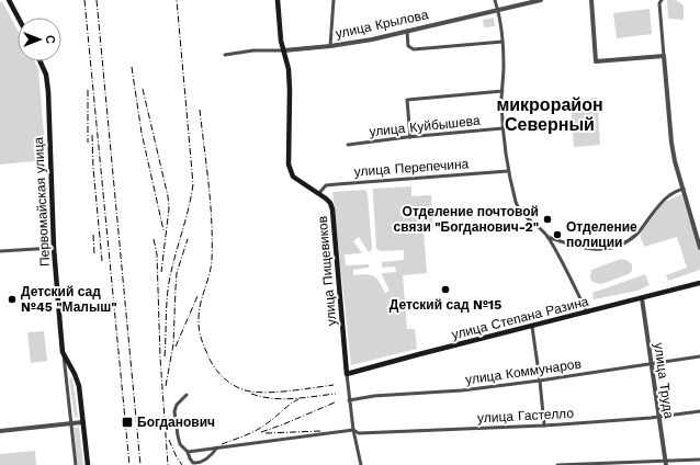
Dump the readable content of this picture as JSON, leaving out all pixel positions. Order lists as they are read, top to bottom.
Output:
{
  "streets": {
    "main road": ["Первомайская улица", "улица Пищевиков", "улица Степана Разина"],
    "street": [
      "улица Крылова",
      "улица Куйбышева",
      "улица Перепечина",
      "улица Коммунаров",
      "улица Труда",
      "улица Гастелло"
    ]
  },
  "crossings": [
    ["улица Крылова", "улица Пищевиков"],
    ["улица Перепечина", "улица Пищевиков"],
    ["улица Пищевиков", "улица Степана Разина"],
    ["улица Пищевиков", "улица Коммунаров"],
    ["улица Пищевиков", "улица Гастелло"],
    ["улица Степана Разина", "улица Труда"],
    ["улица Коммунаров", "улица Труда"],
    ["улица Труда", "улица Гастелло"]
  ],
  "districts": ["микрорайон Северный"],
  "places": {
    "other": [
      "Отделение почтовой связи \"Богданович-2\"",
      "Отделение полиции",
      "Детский сад №15",
      "Детский сад №45 \"Малыш\""
    ],
    "transit": ["Богданович"]
  },
  "north": "right"
}
